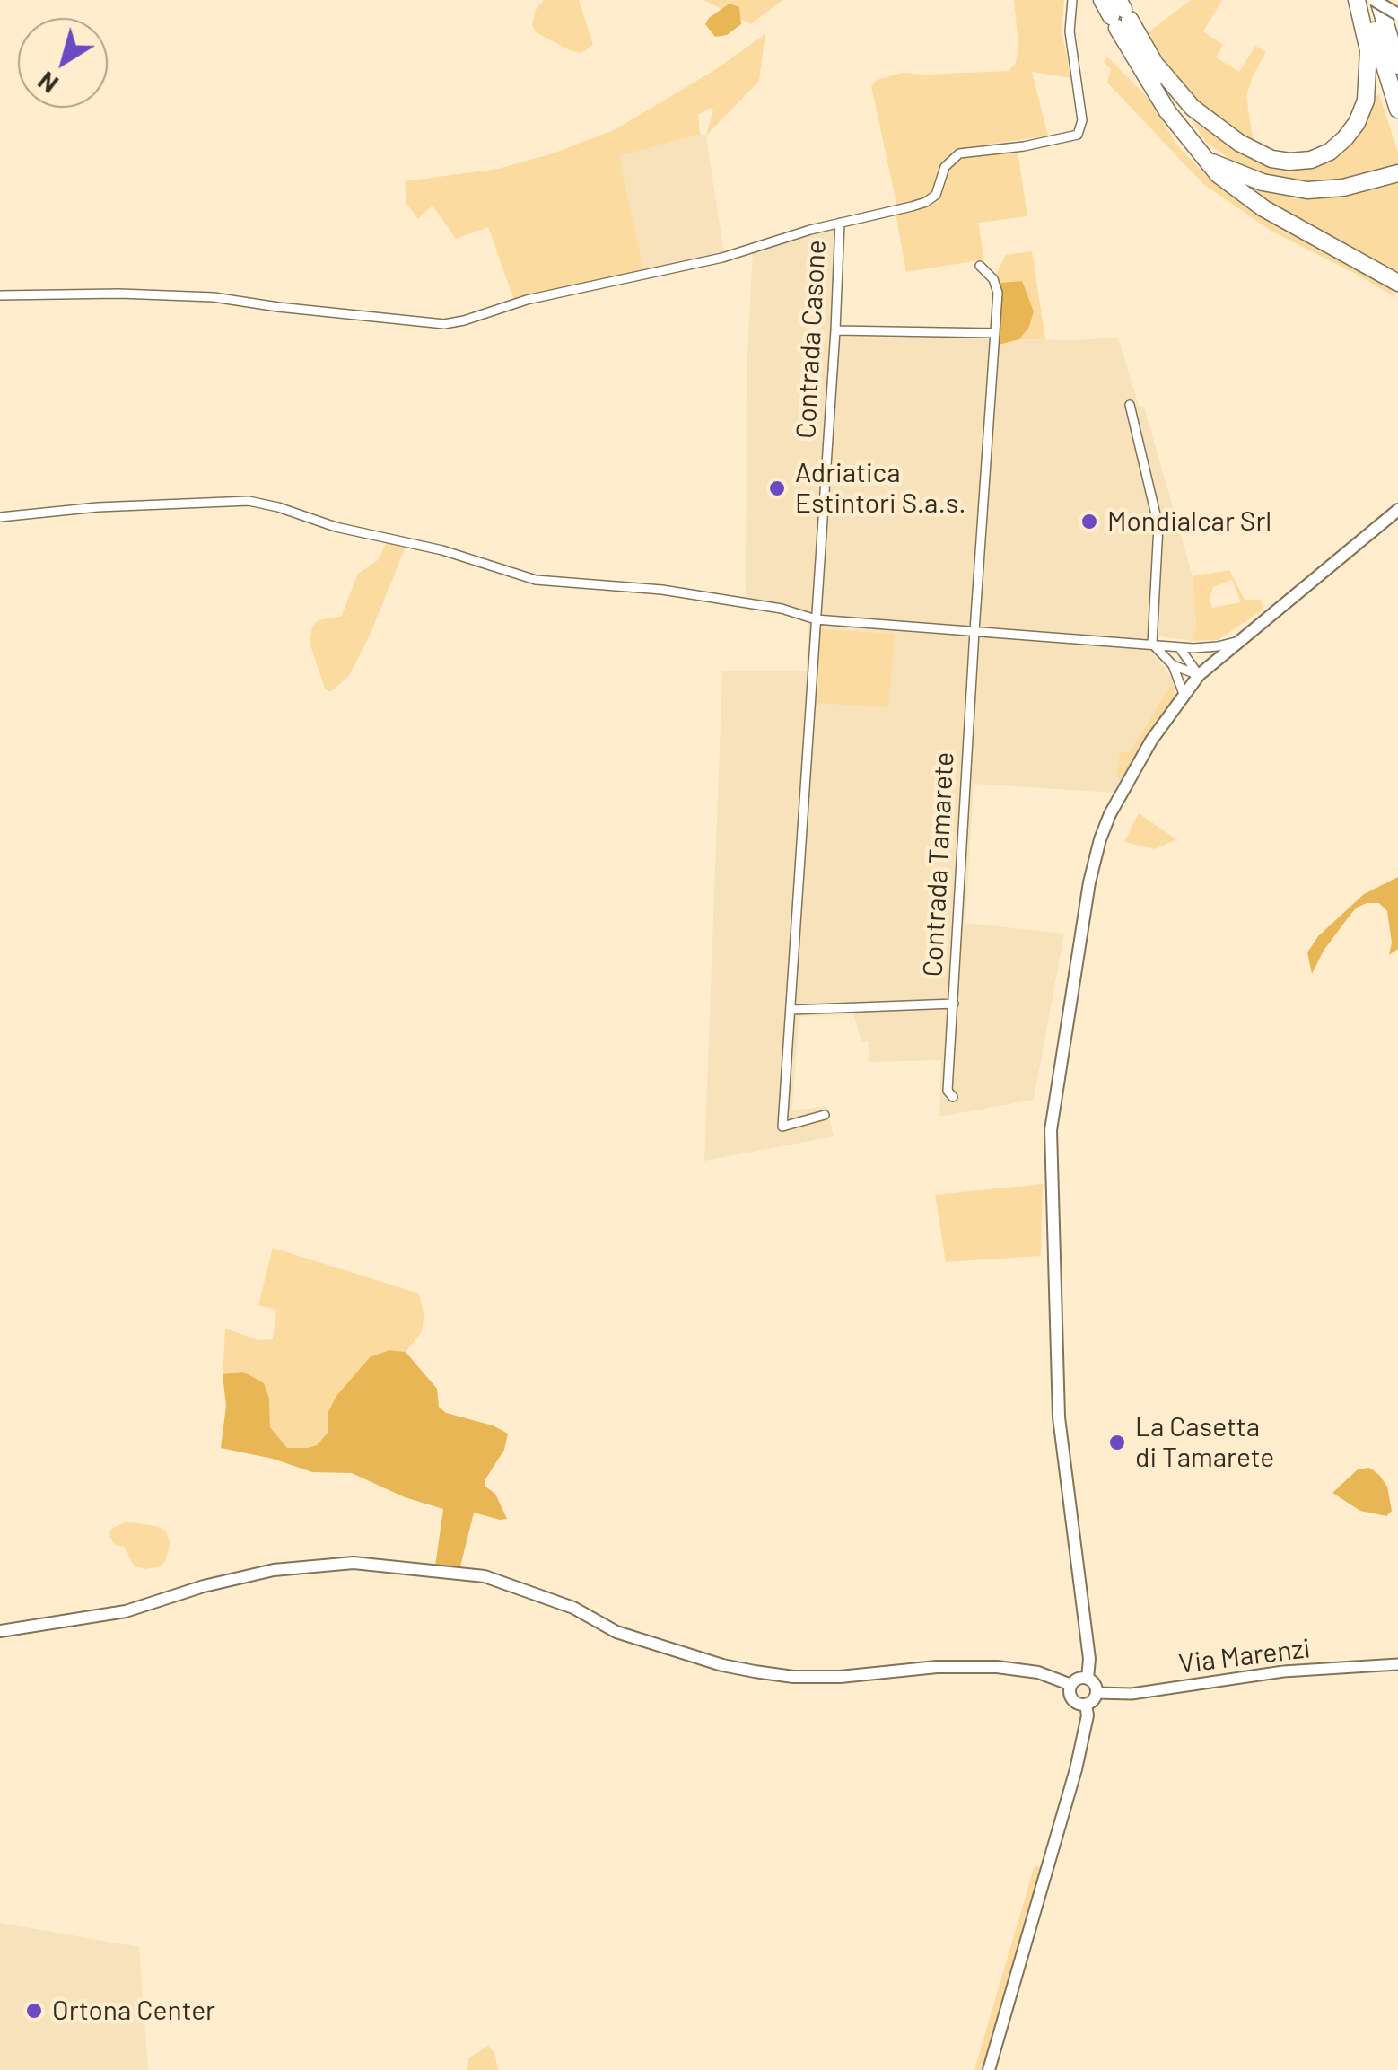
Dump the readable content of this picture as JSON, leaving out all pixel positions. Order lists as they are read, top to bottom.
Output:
{
  "streets": {
    "street": ["Contrada Casone", "Contrada Tamarete", "Via Marenzi"]
  },
  "places": [
    "Adriatica Estintori S.a.s.",
    "Mondialcar Srl",
    "La Casetta di Tamarete",
    "Ortona Center"
  ],
  "north": "bottom left"
}
